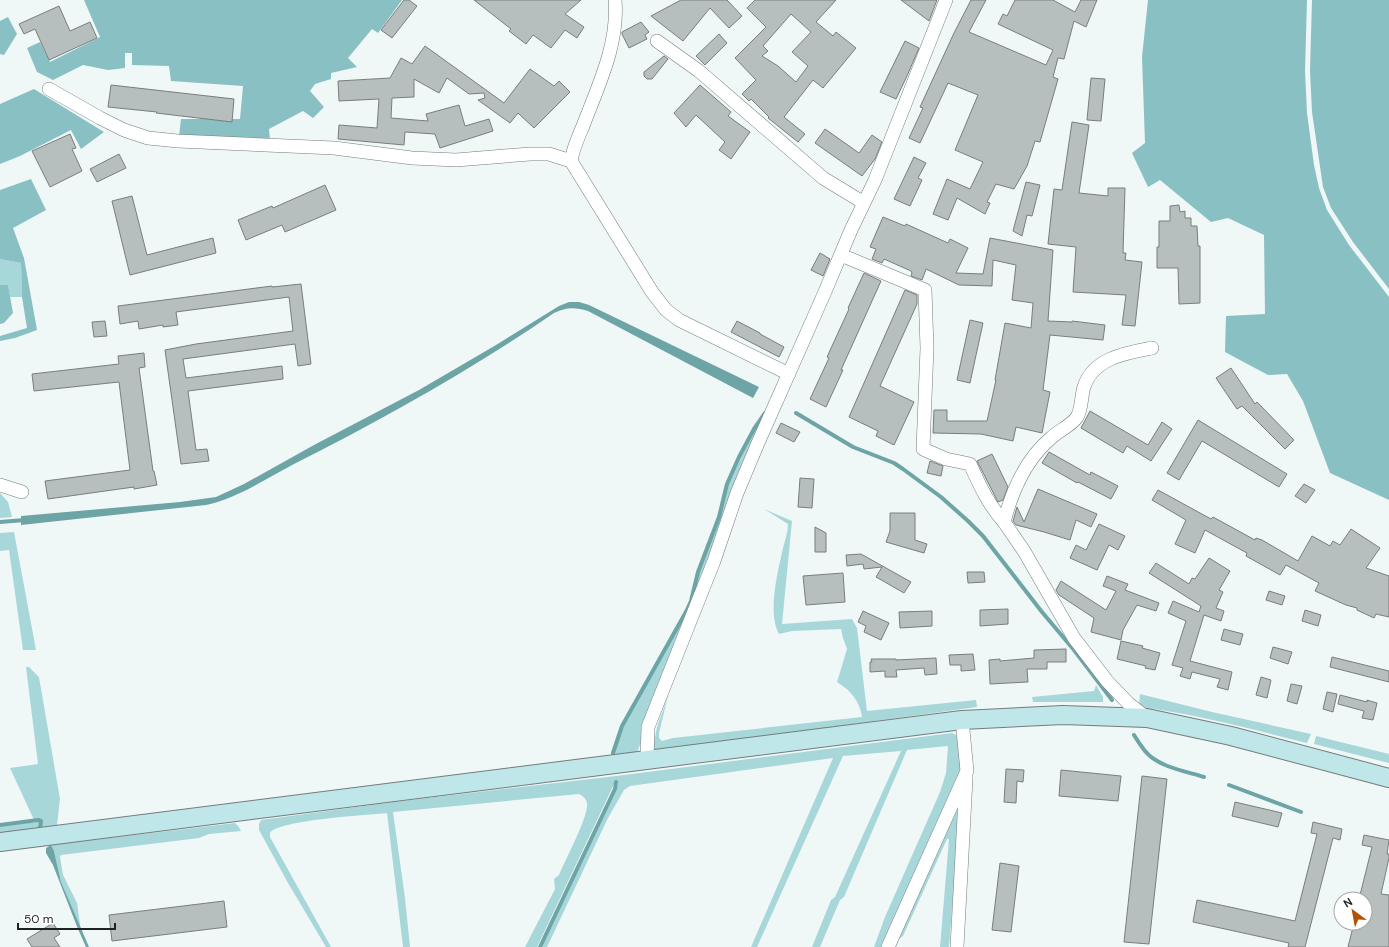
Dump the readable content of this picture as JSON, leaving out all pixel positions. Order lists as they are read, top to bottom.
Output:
{
  "scale_bar": "50 m",
  "north": "top left"
}
